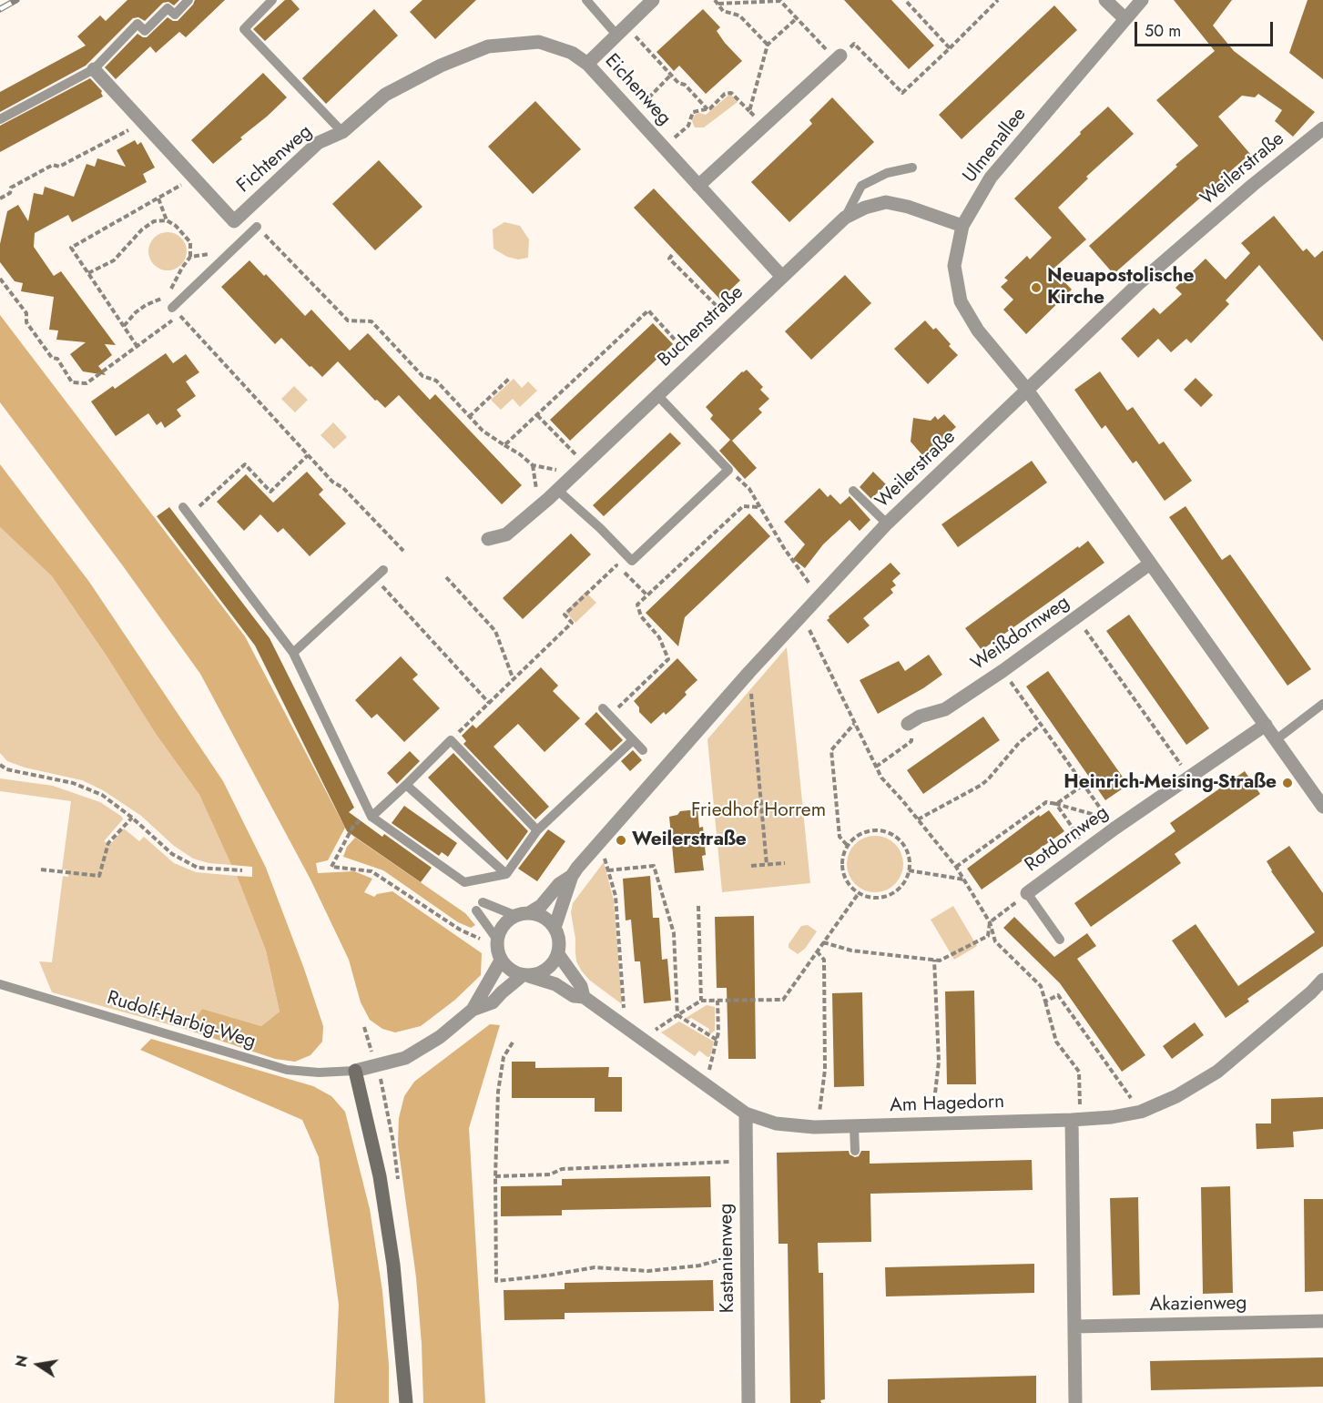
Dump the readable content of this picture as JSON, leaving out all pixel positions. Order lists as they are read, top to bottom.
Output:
{
  "streets": {
    "street": [
      "Eichenweg",
      "Ulmenallee",
      "Fichtenweg",
      "Weilerstraße",
      "Buchenstraße",
      "Weißdornweg",
      "Rotdornweg",
      "Am Hagedorn",
      "Kastanienweg",
      "Akazienweg"
    ],
    "lane": ["Rudolf-Harbig-Weg"]
  },
  "crossings": [
    ["Eichenweg", "Fichtenweg"],
    ["Eichenweg", "Buchenstraße"],
    ["Ulmenallee", "Weilerstraße"],
    ["Ulmenallee", "Buchenstraße"],
    ["Weilerstraße", "Am Hagedorn"],
    ["Am Hagedorn", "Kastanienweg"]
  ],
  "parks": ["Friedhof Horrem"],
  "places": ["Neuapostolische Kirche", "Heinrich-Meising-Straße", "Weilerstraße"],
  "scale_bar": "50 m",
  "north": "left"
}
